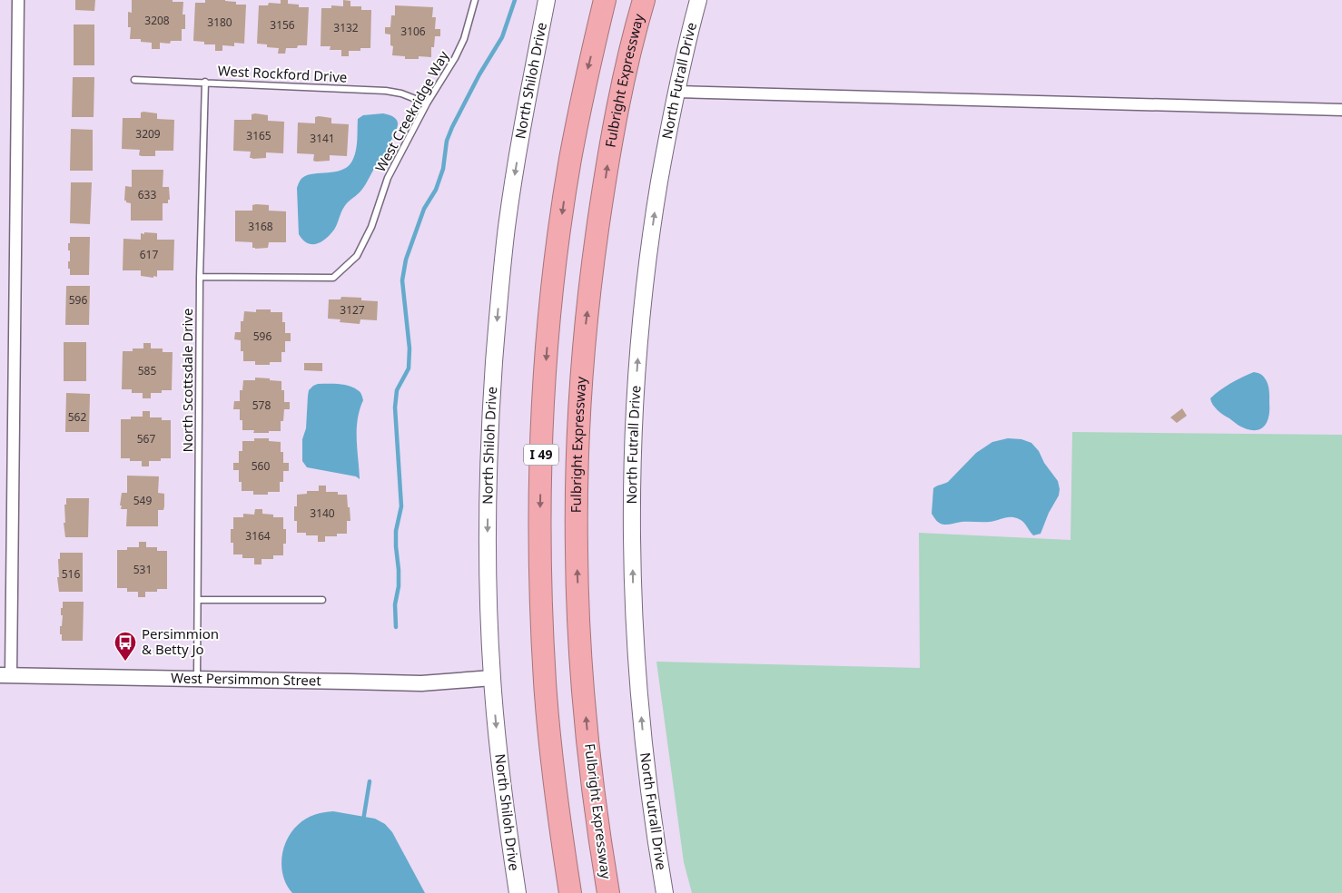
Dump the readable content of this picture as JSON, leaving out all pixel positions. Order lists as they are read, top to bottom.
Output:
{
  "streets": {
    "highway": ["Fulbright Expressway", "I 49"],
    "main road": ["North Shiloh Drive", "North Futrall Drive"],
    "street": ["West Persimmon Street"],
    "lane": ["West Rockford Drive", "West Creekridge Way", "North Scottsdale Drive"]
  },
  "crossings": [
    ["West Rockford Drive", "West Creekridge Way"],
    ["West Rockford Drive", "North Scottsdale Drive"],
    ["North Shiloh Drive", "West Persimmon Street"],
    ["West Creekridge Way", "North Scottsdale Drive"],
    ["North Scottsdale Drive", "West Persimmon Street"]
  ],
  "one_way": ["North Shiloh Drive", "North Futrall Drive"],
  "places": {
    "bus stop": ["Persimmion & Betty Jo"]
  },
  "house_numbers": [
    "3208",
    "3180",
    "3156",
    "3132",
    "3106",
    "3209",
    "3165",
    "3141",
    "633",
    "3168",
    "617",
    "596",
    "3127",
    "596",
    "585",
    "578",
    "562",
    "567",
    "560",
    "549",
    "3140",
    "3164",
    "531",
    "516"
  ]
}
